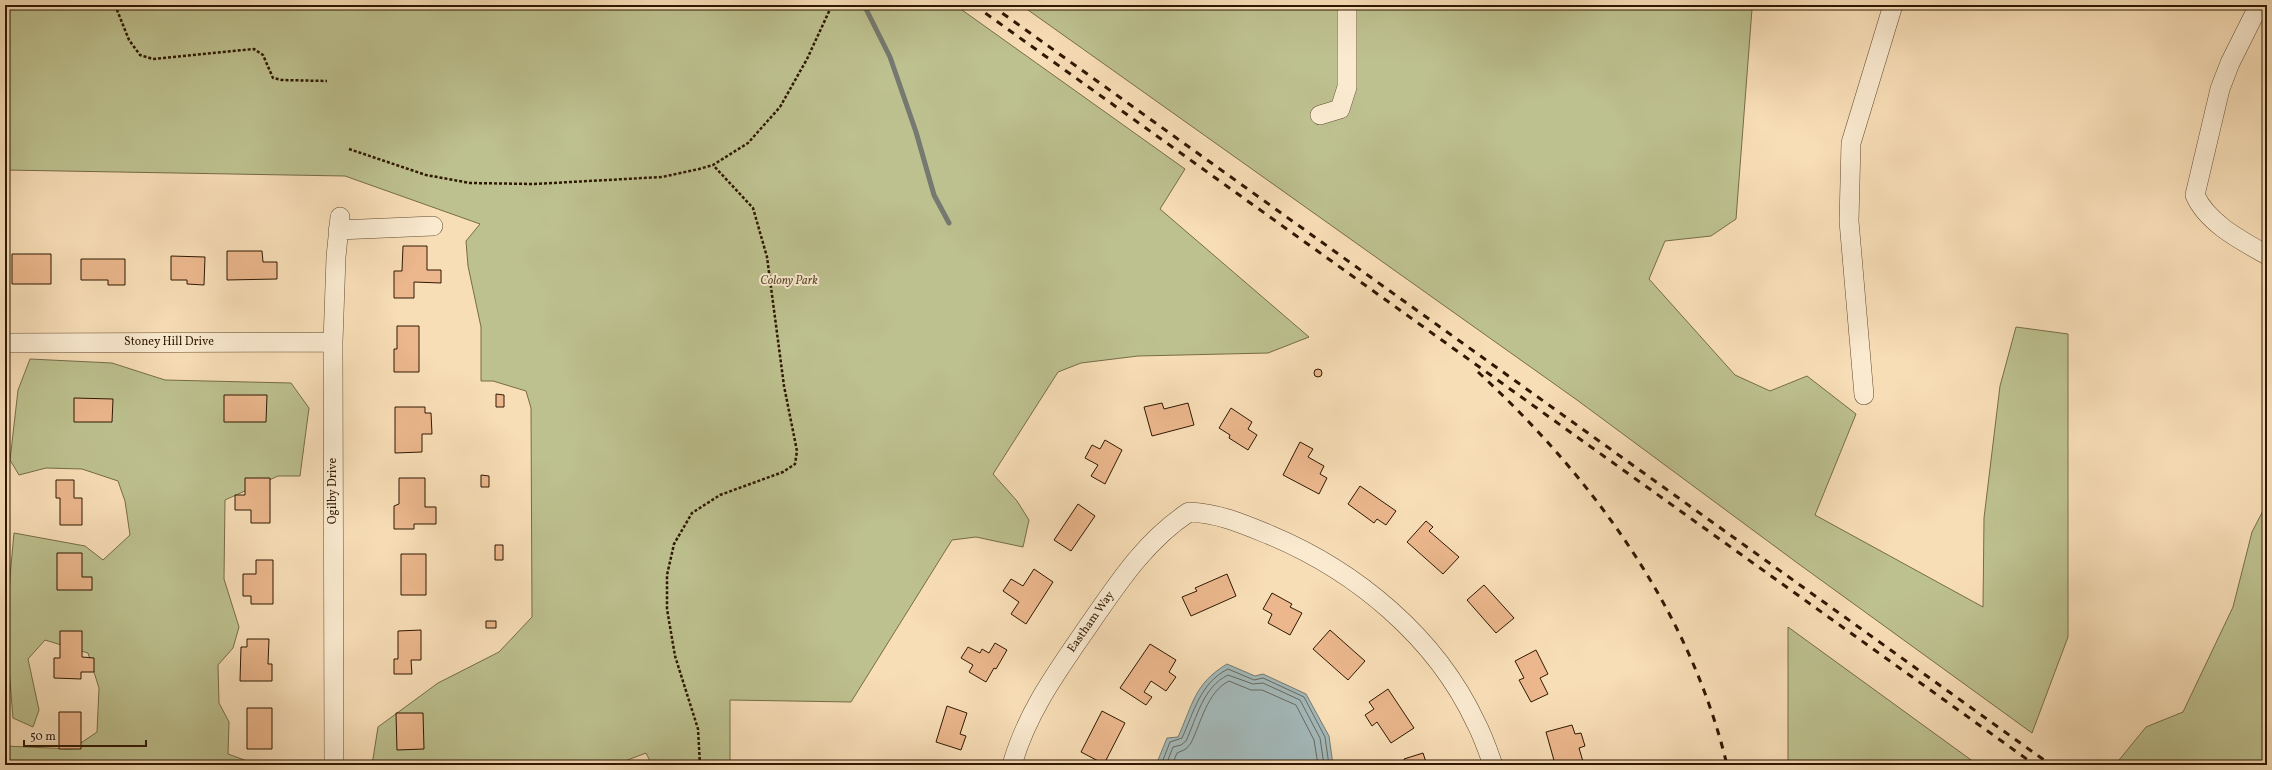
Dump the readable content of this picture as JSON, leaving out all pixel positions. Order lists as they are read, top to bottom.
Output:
{
  "streets": {
    "street": ["Stoney Hill Drive", "Ogilby Drive", "Eastham Way"]
  },
  "crossings": [
    ["Stoney Hill Drive", "Ogilby Drive"]
  ],
  "parks": ["Colony Park"],
  "scale_bar": "50 m"
}
